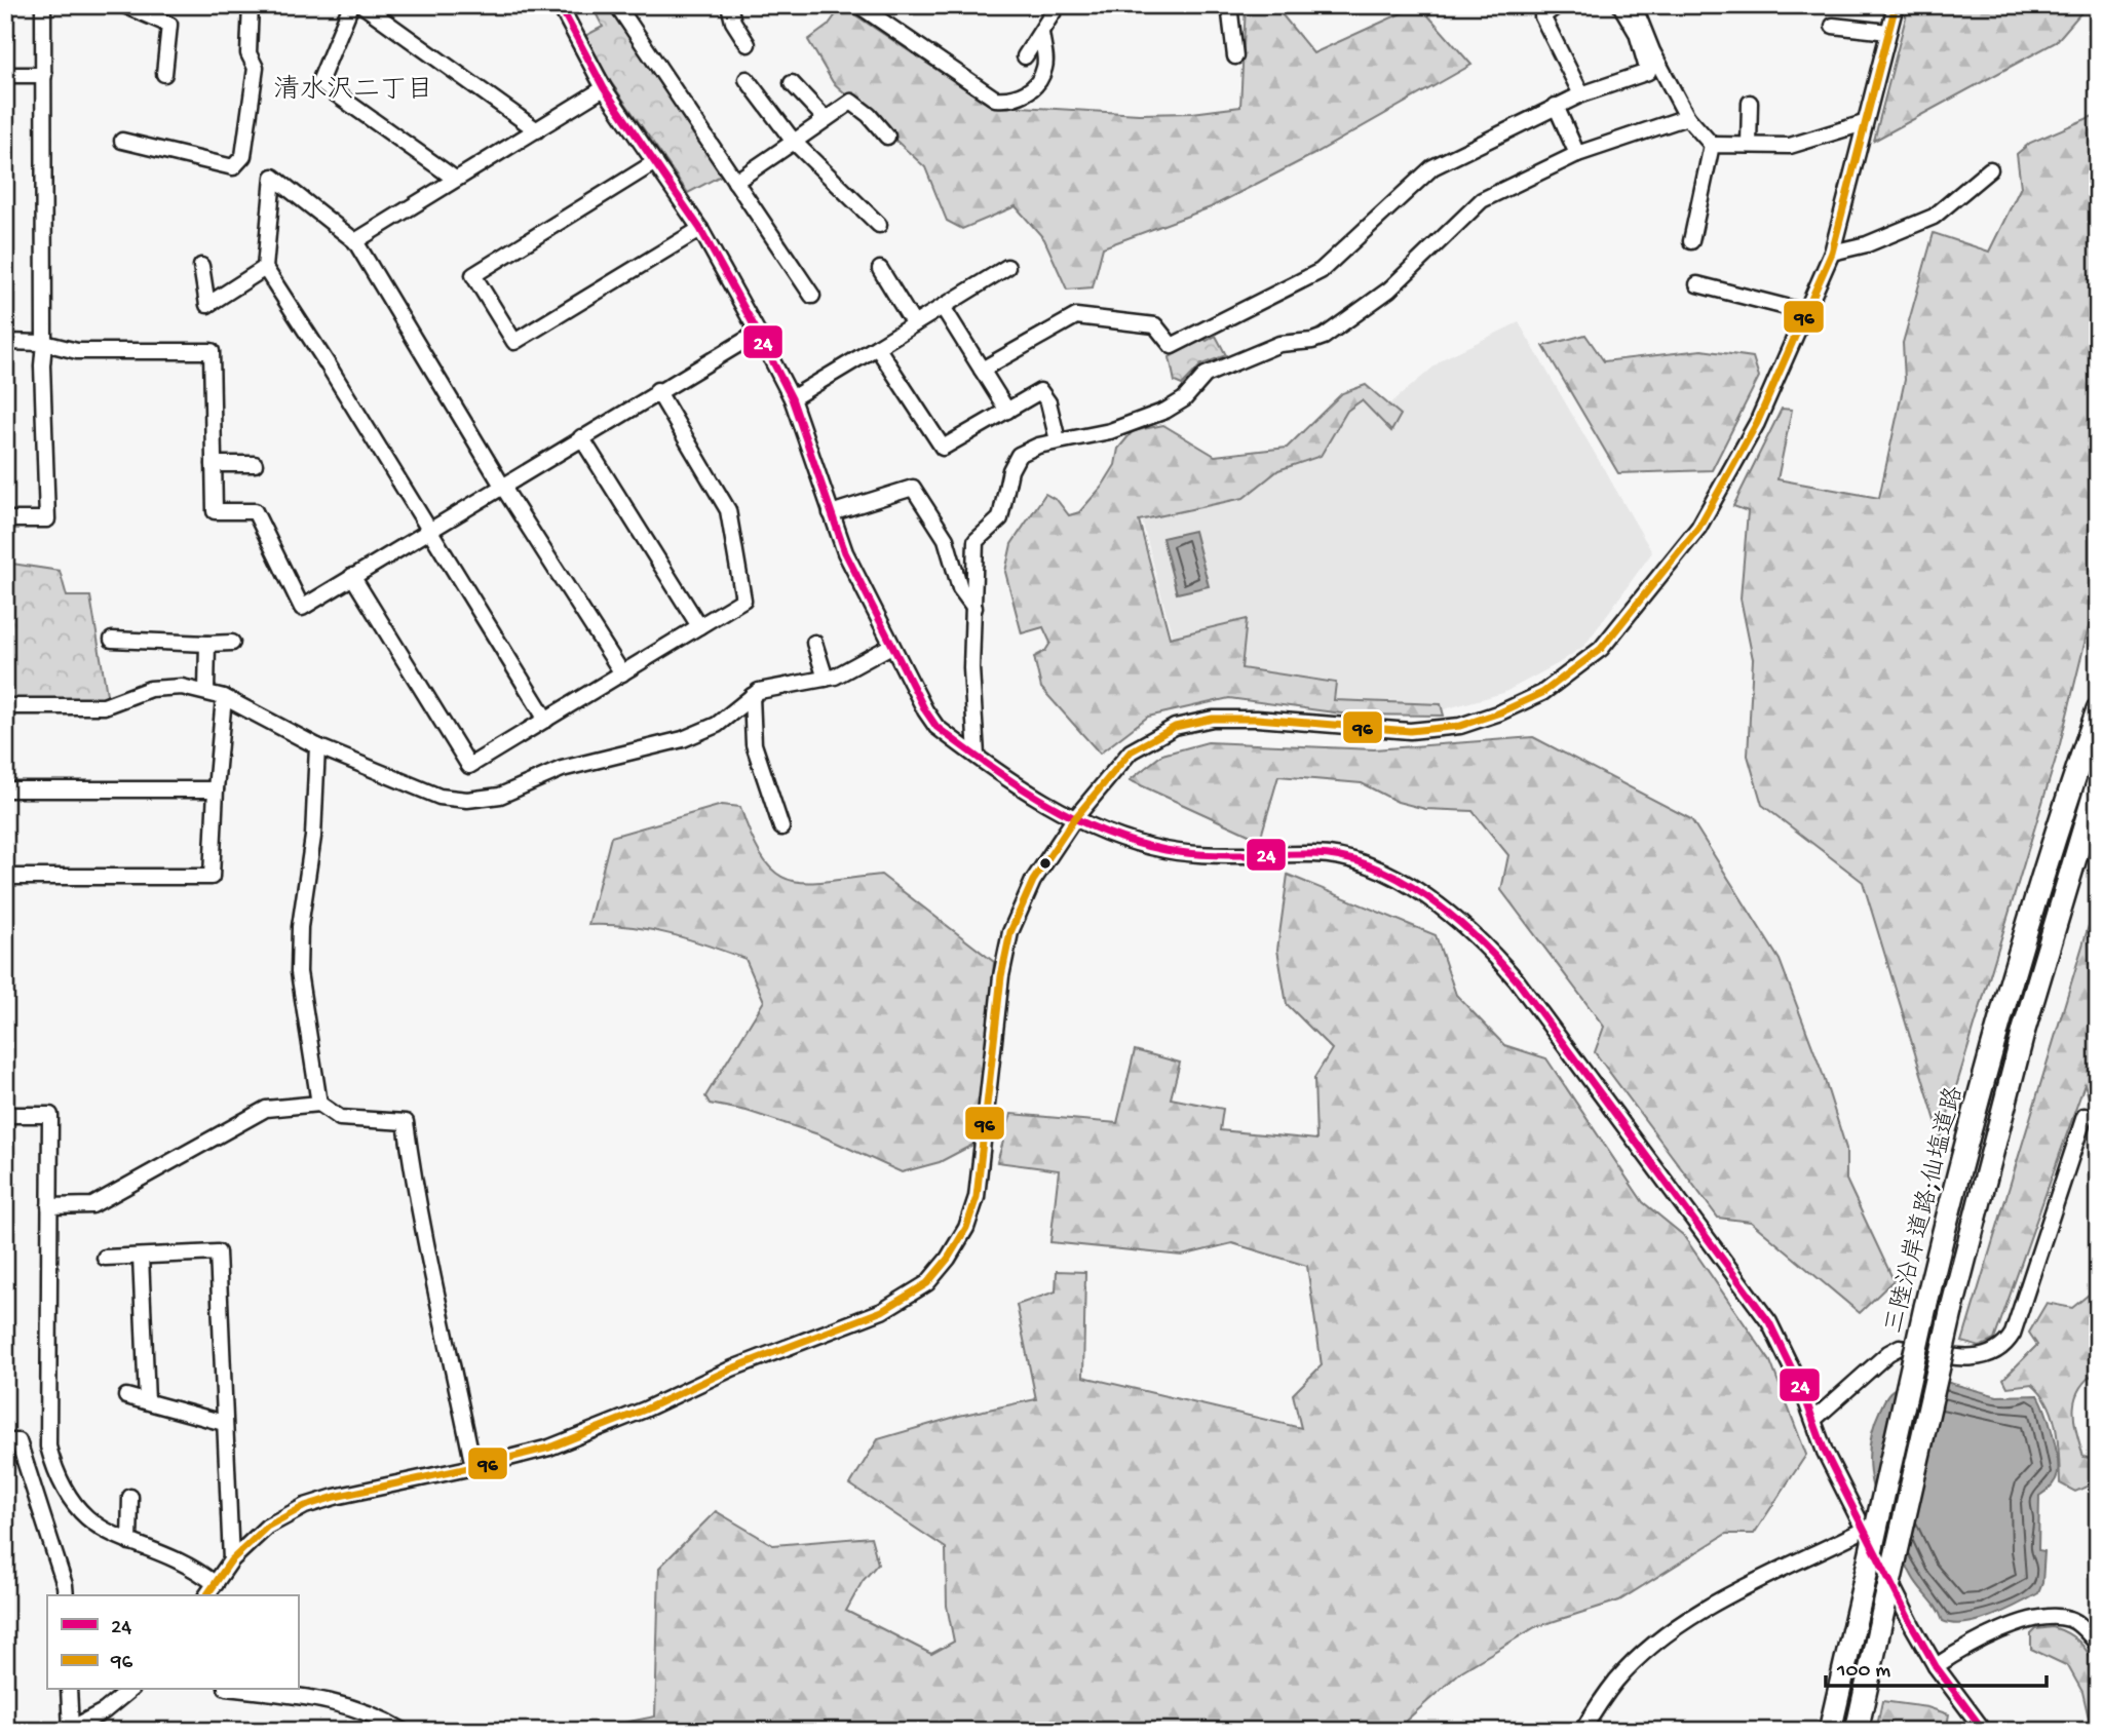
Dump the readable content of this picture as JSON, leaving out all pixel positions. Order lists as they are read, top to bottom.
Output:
{
  "streets": {
    "highway": ["三陸沿岸道路;仙塩道路"]
  },
  "districts": ["清水沢二丁目"],
  "lines": ["transit line 24", "transit line 96"],
  "legend": ["24", "96"],
  "scale_bar": "100 m"
}
